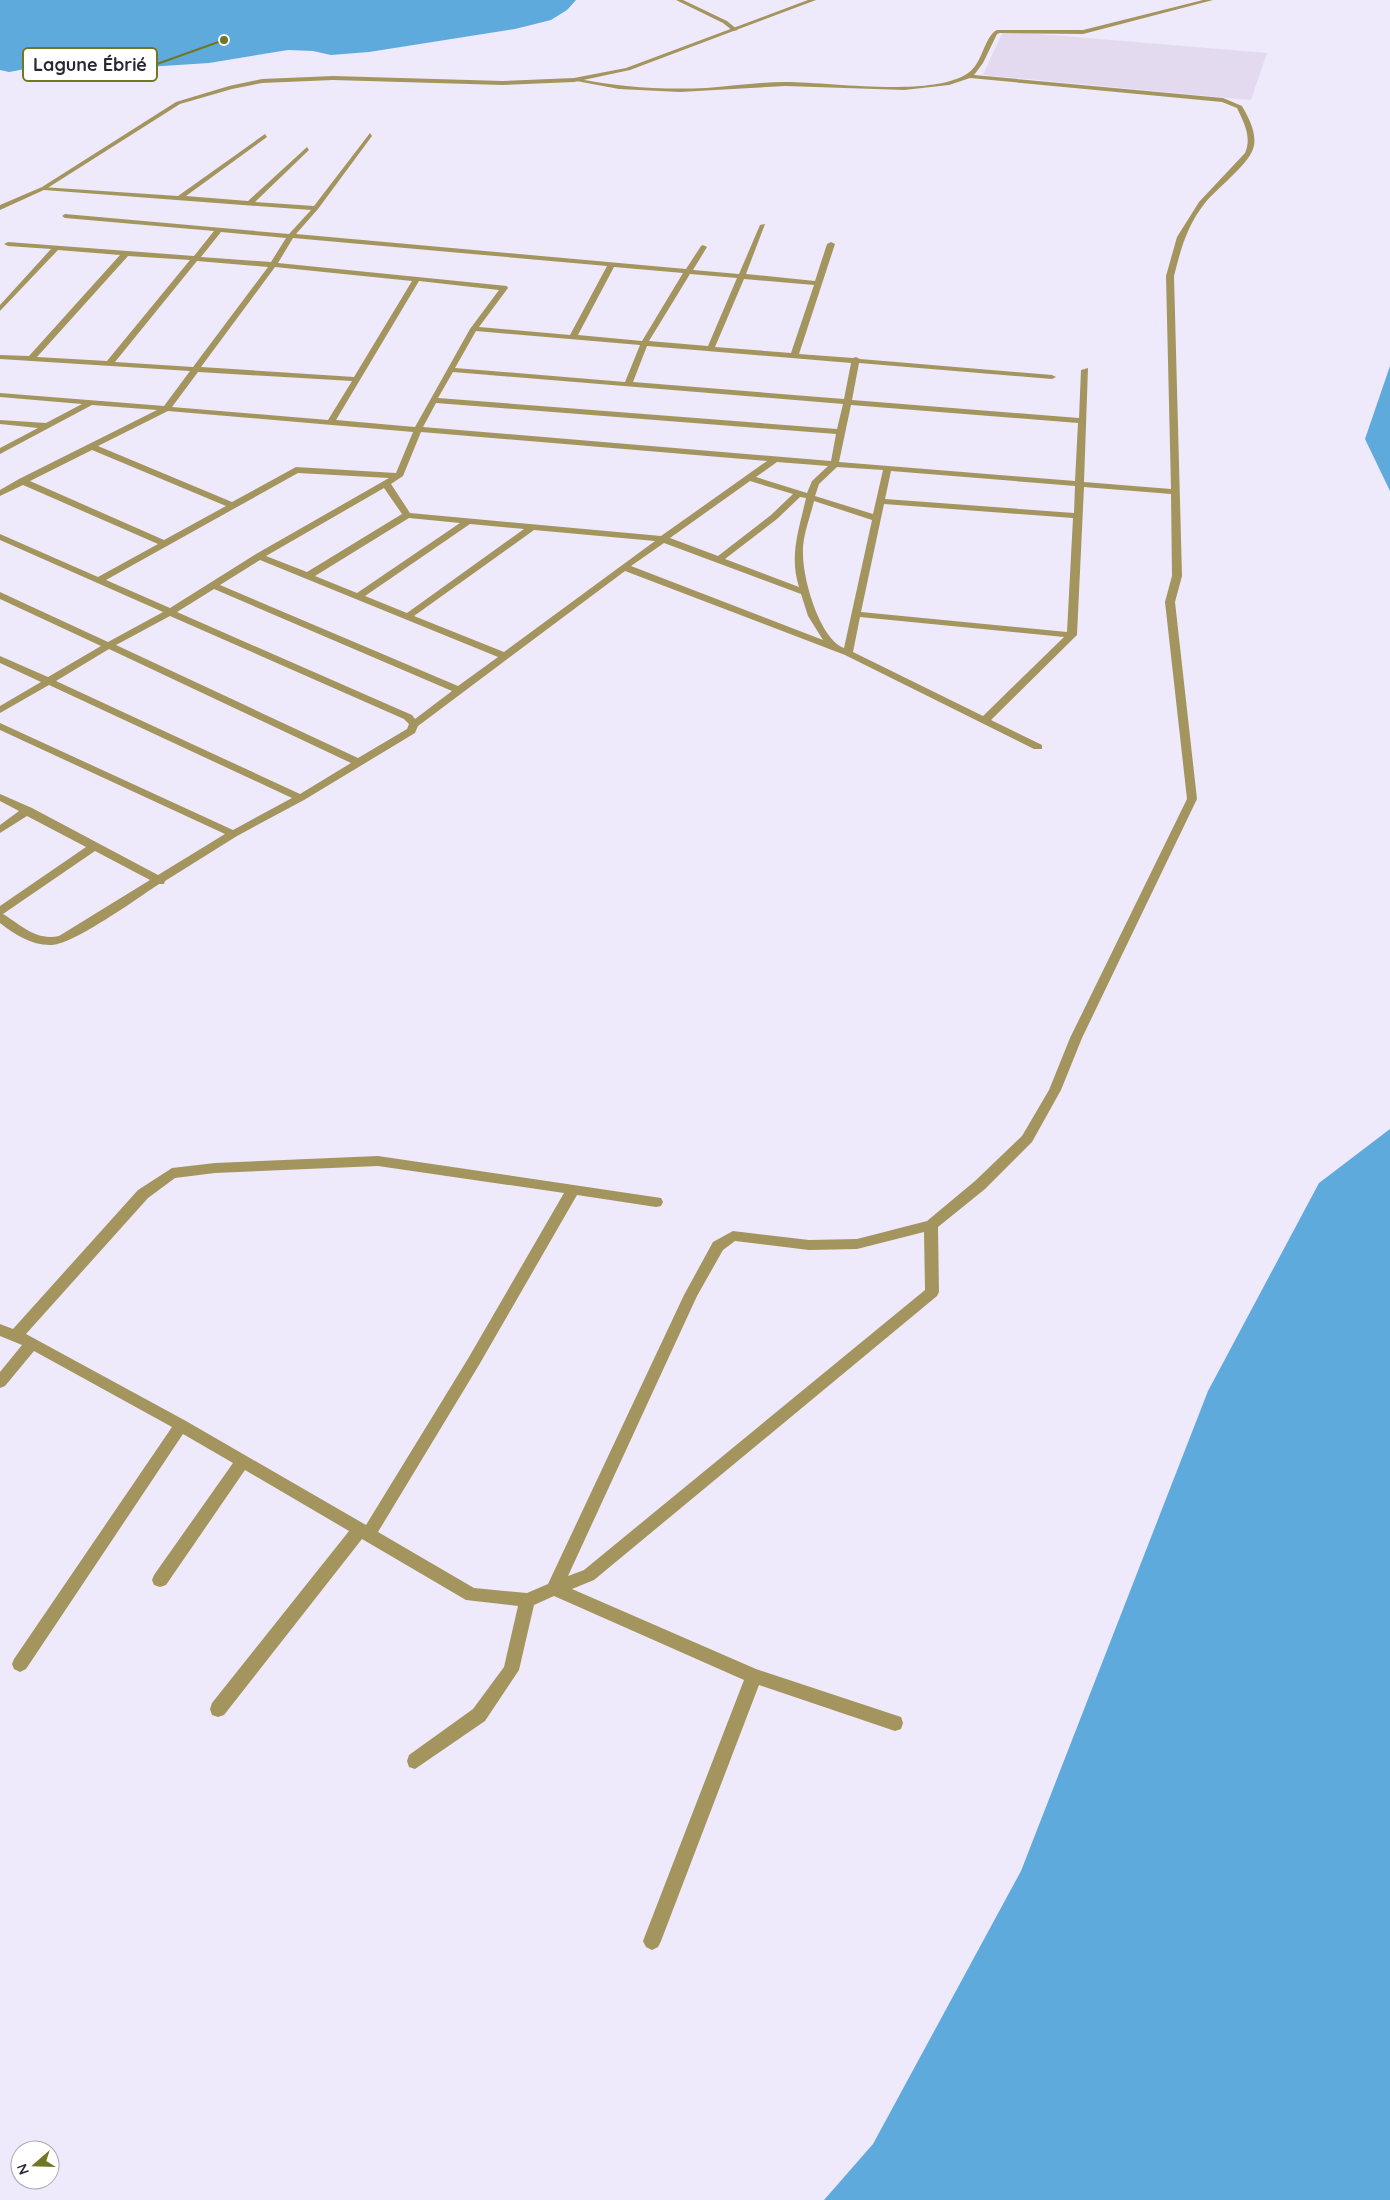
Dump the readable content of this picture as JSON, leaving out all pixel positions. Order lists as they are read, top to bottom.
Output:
{
  "places": ["Lagune Ébrié"],
  "north": "left"
}
